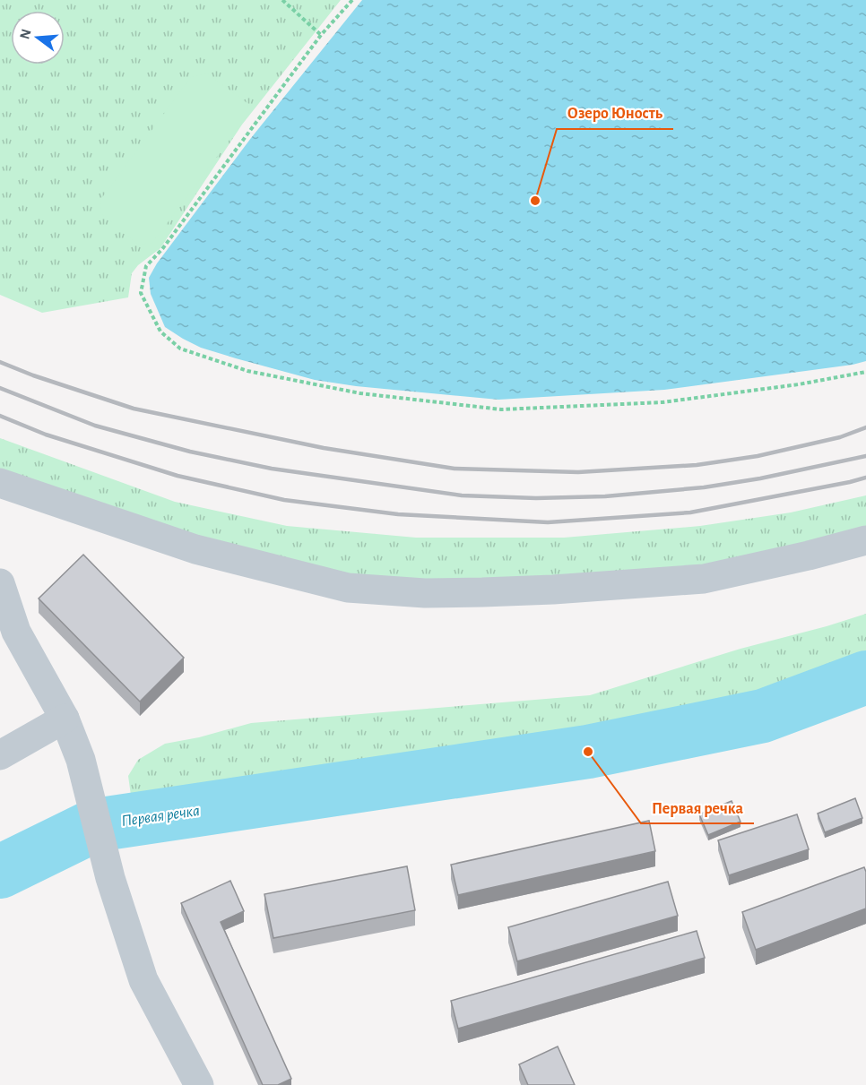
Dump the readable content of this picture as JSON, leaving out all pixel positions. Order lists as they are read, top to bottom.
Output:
{
  "water": ["Первая речка"],
  "places": ["Озеро Юность", "Первая речка"],
  "north": "left"
}
